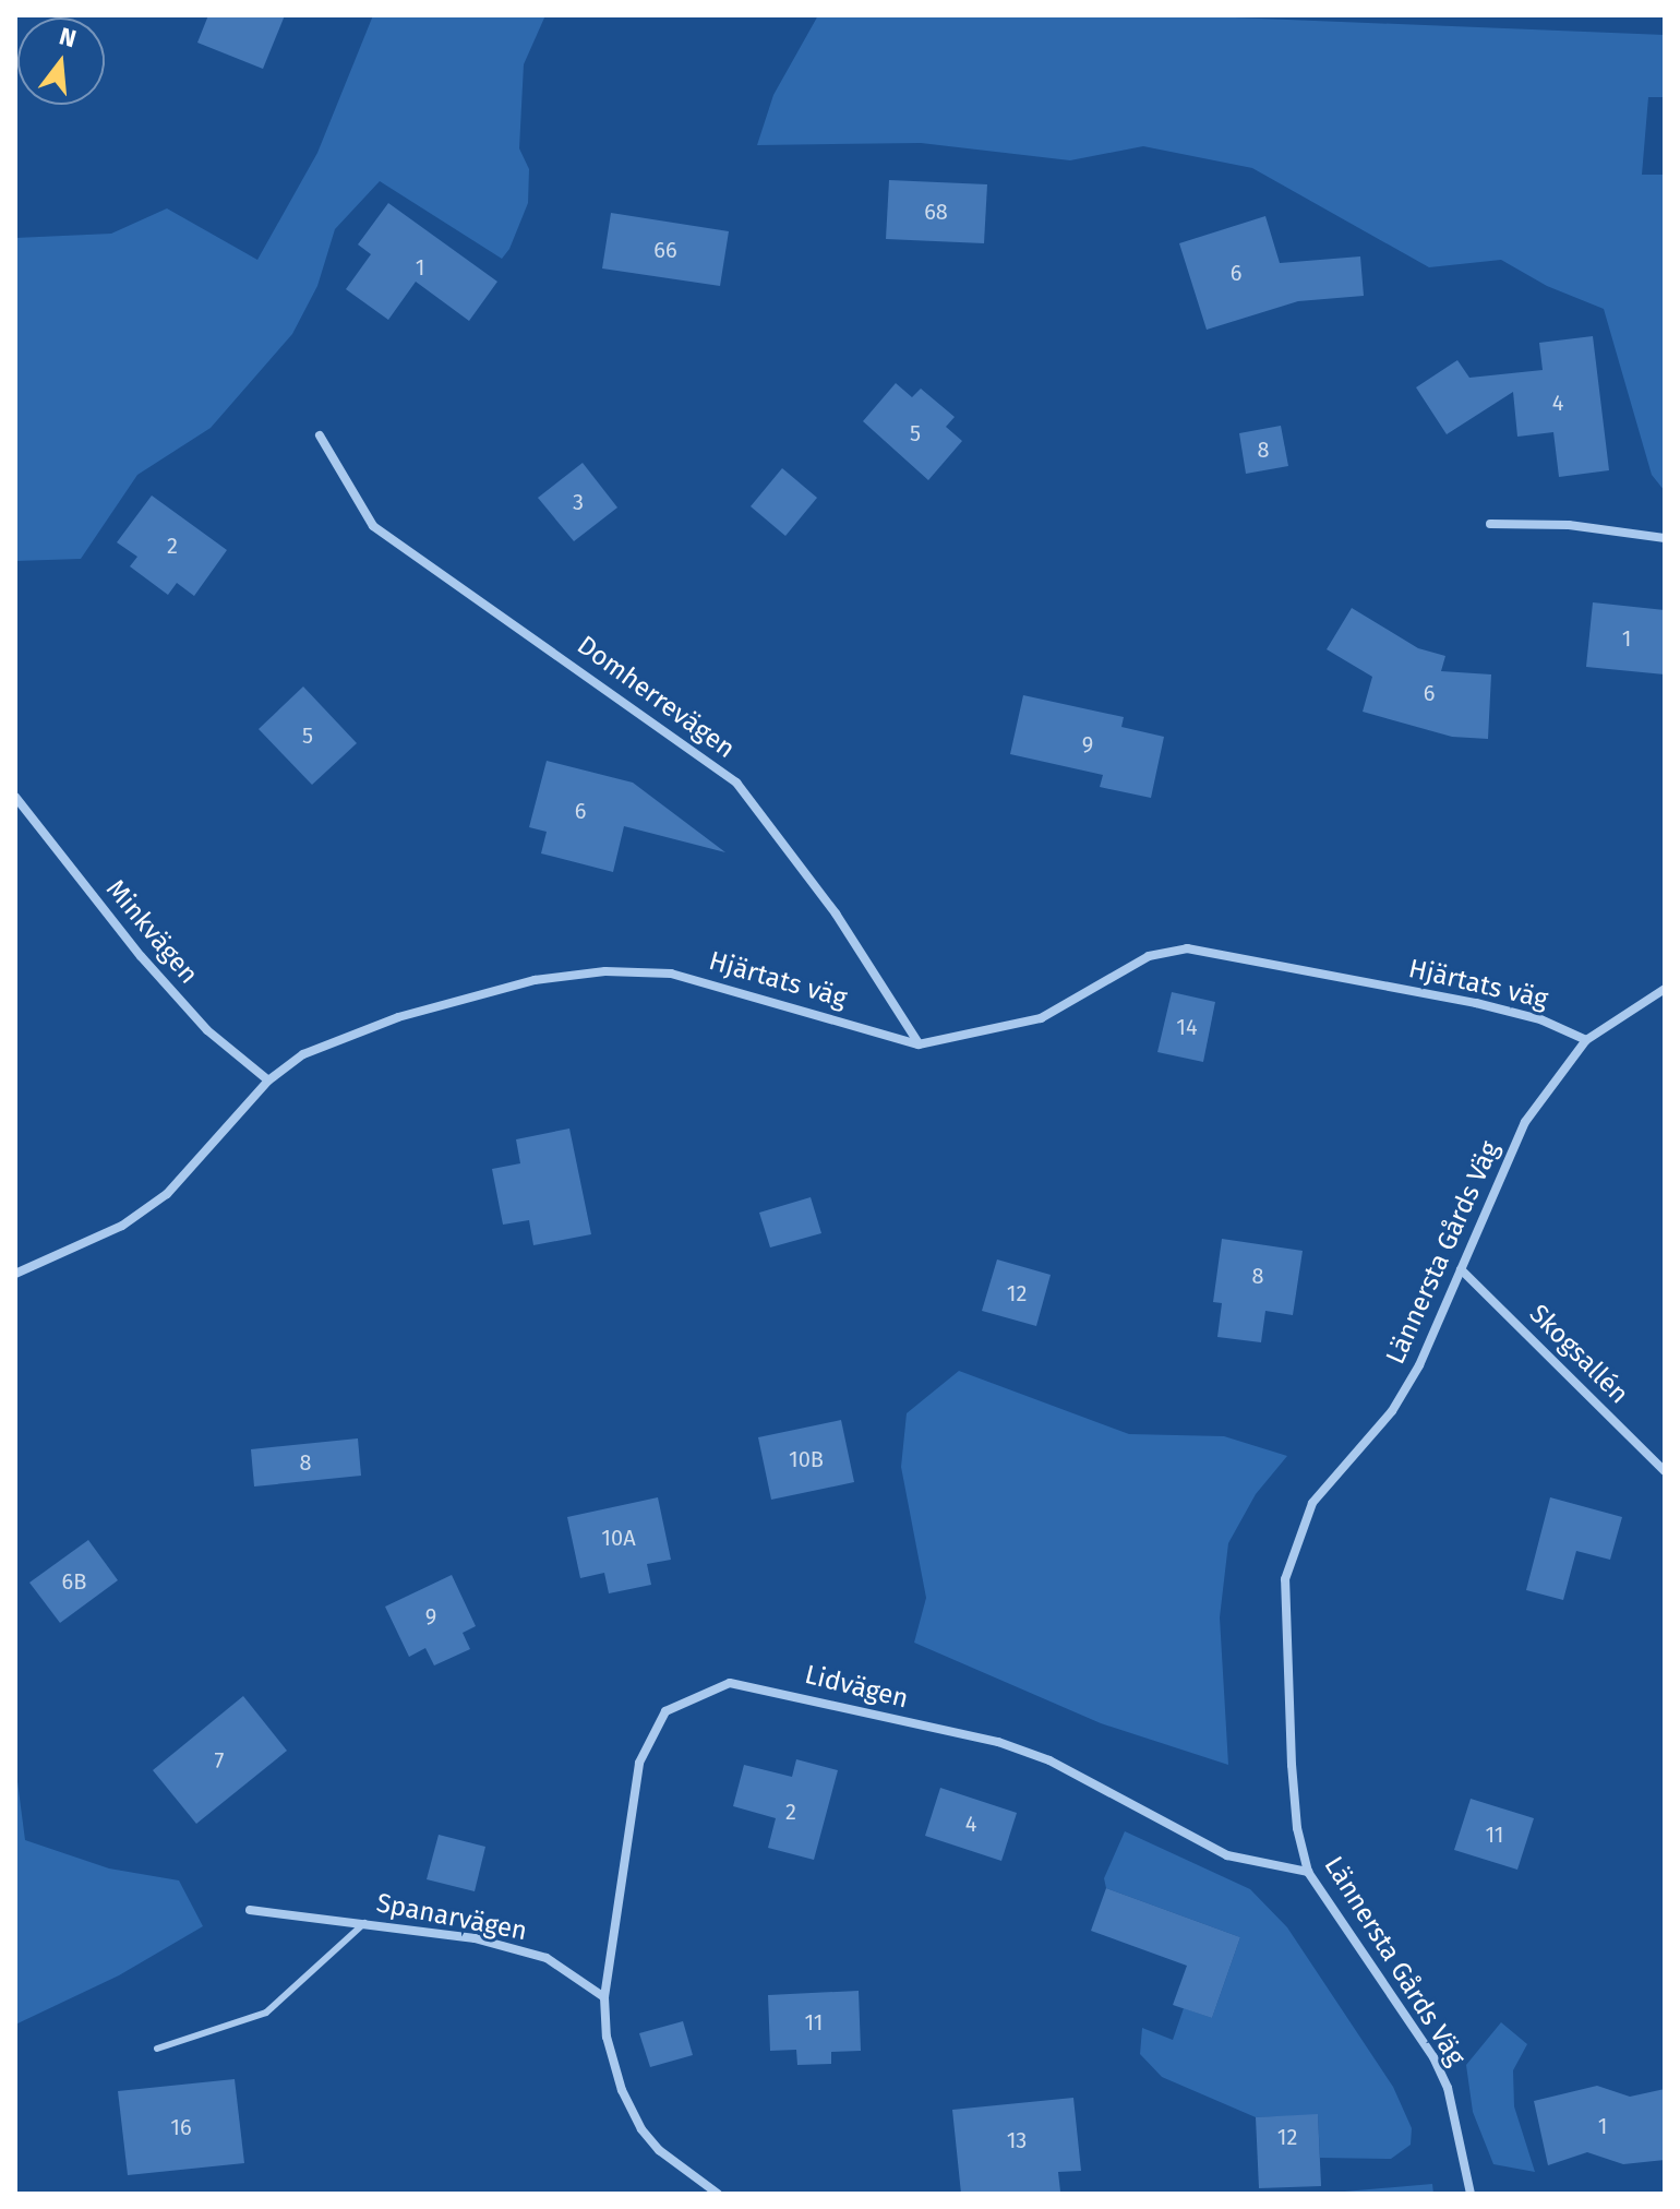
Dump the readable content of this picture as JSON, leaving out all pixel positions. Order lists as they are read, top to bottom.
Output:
{
  "streets": {
    "street": [
      "Domherrevägen",
      "Minkvägen",
      "Hjärtats väg",
      "Lännersta Gårds Väg",
      "Skogsallén",
      "Lidvägen",
      "Spanarvägen"
    ]
  },
  "crossings": [
    ["Domherrevägen", "Hjärtats väg"],
    ["Minkvägen", "Hjärtats väg"],
    ["Hjärtats väg", "Lännersta Gårds Väg"],
    ["Lännersta Gårds Väg", "Skogsallén"],
    ["Lännersta Gårds Väg", "Lidvägen"],
    ["Lidvägen", "Spanarvägen"]
  ],
  "house_numbers": [
    "68",
    "66",
    "1",
    "6",
    "4",
    "5",
    "8",
    "3",
    "2",
    "1",
    "6",
    "5",
    "9",
    "6",
    "14",
    "8",
    "12",
    "10B",
    "8",
    "10A",
    "6B",
    "9",
    "7",
    "2",
    "4",
    "11",
    "11",
    "1",
    "16",
    "12",
    "13"
  ],
  "north": "top"
}
